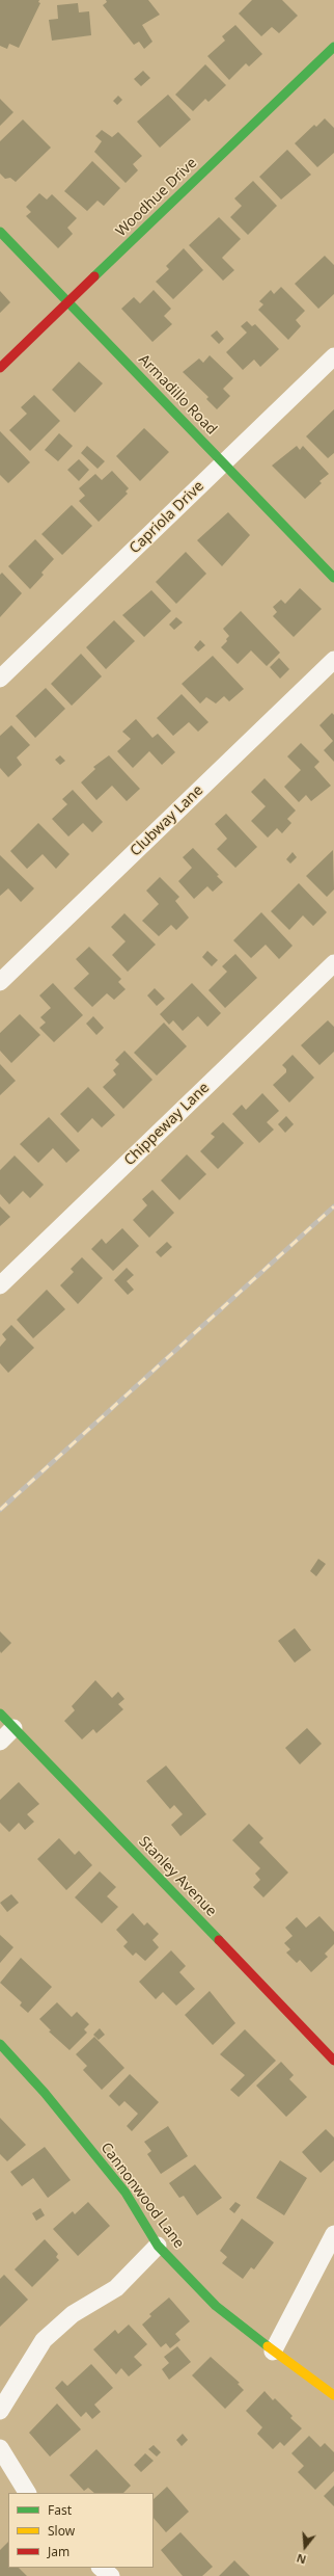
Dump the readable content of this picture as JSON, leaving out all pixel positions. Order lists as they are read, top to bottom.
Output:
{
  "streets": {
    "street": [
      "Woodhue Drive",
      "Armadillo Road",
      "Capriola Drive",
      "Clubway Lane",
      "Chippeway Lane",
      "Stanley Avenue",
      "Cannonwood Lane"
    ]
  },
  "crossings": [
    ["Woodhue Drive", "Armadillo Road"],
    ["Armadillo Road", "Capriola Drive"]
  ],
  "legend": ["Fast", "Slow", "Jam"],
  "north": "bottom"
}
